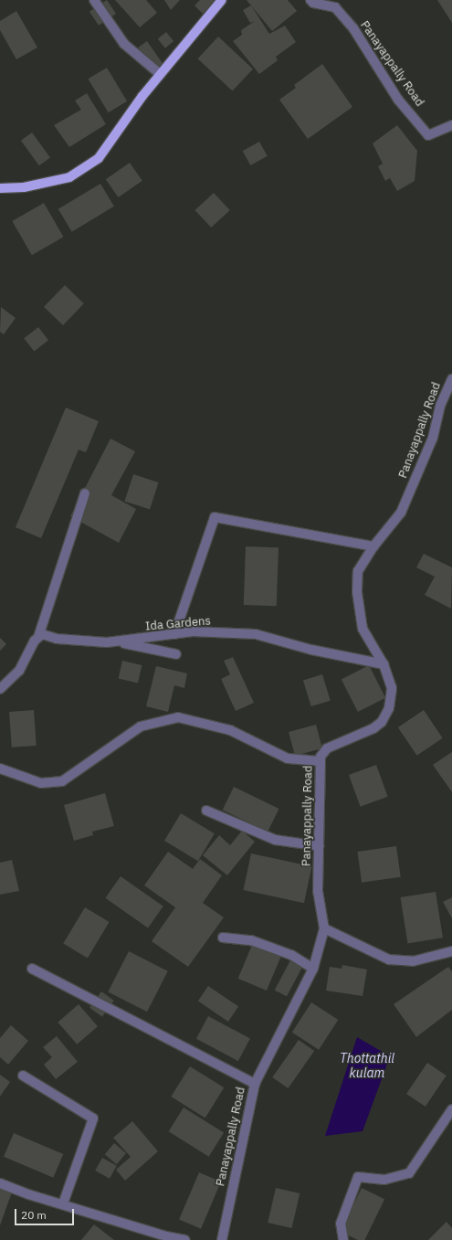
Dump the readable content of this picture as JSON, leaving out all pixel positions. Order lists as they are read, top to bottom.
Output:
{
  "streets": {
    "street": ["Panayappally Road", "Ida Gardens"]
  },
  "crossings": [
    ["Panayappally Road", "Ida Gardens"]
  ],
  "water": ["Thottathil kulam"],
  "scale_bar": "20 m"
}
